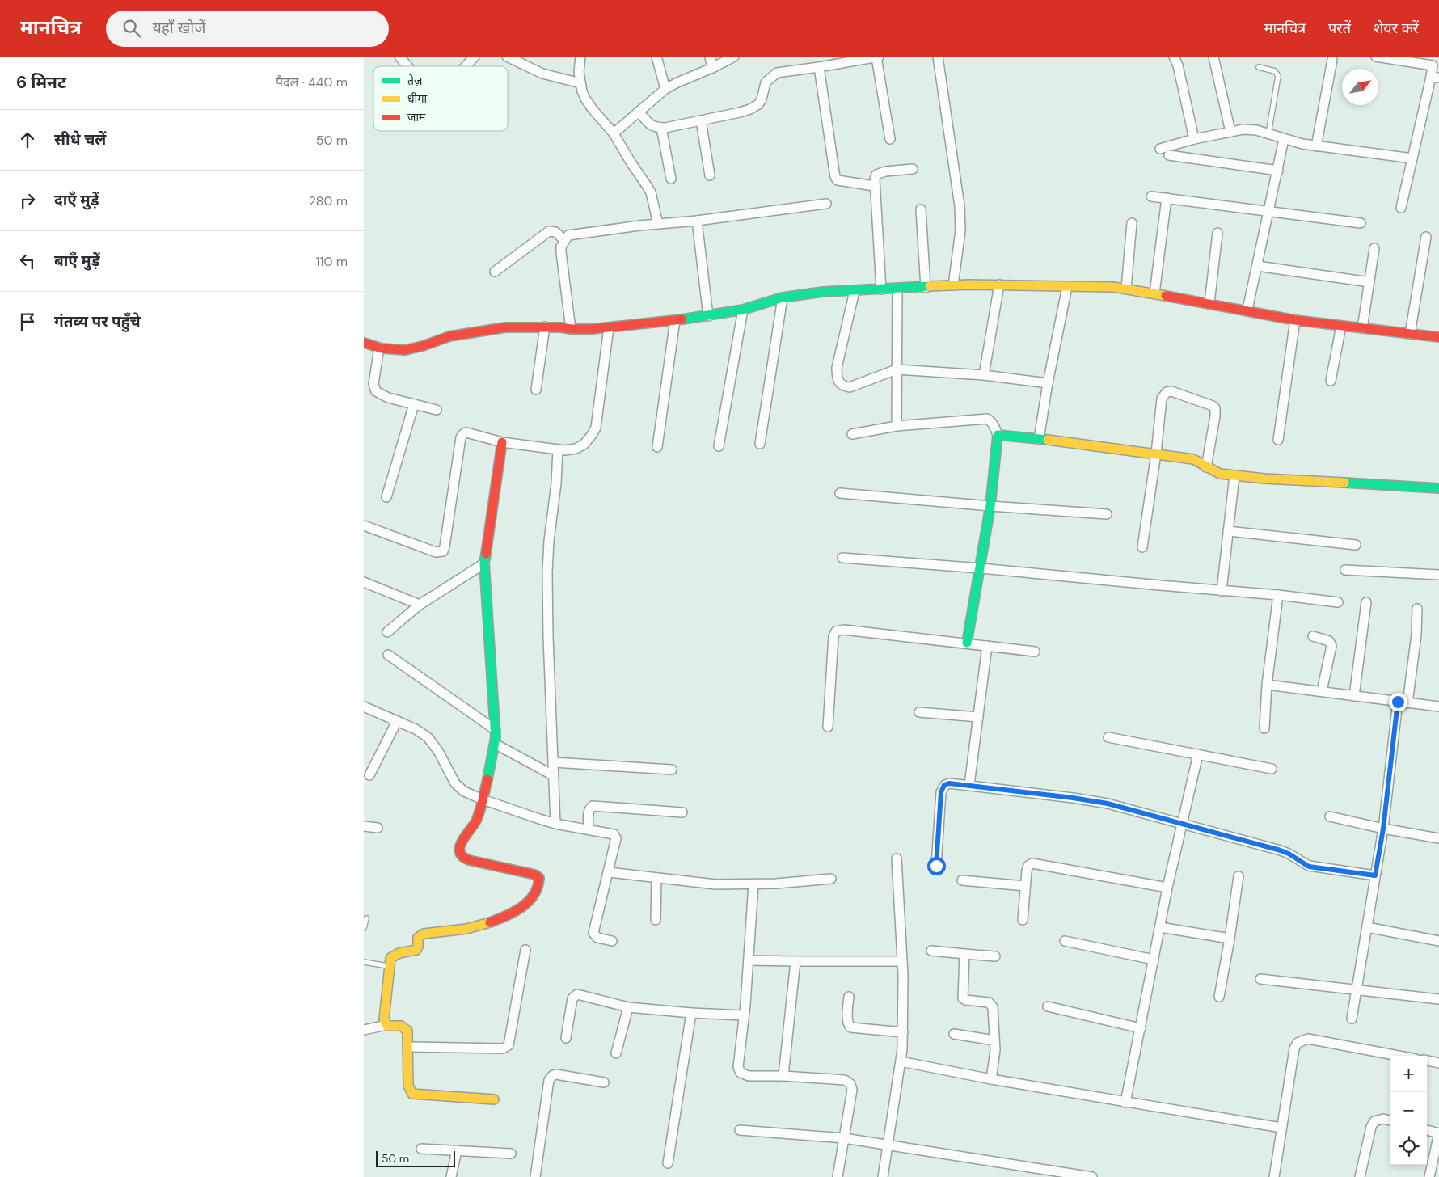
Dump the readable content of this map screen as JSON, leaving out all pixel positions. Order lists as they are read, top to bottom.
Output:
{
  "legend": ["तेज़", "धीमा", "जाम"],
  "scale_bar": "50 m",
  "north": "top right",
  "page": {
    "header": "मानचित्र",
    "search": "यहाँ खोजें",
    "nav": ["मानचित्र", "परतें", "शेयर करें"],
    "heading": ["6 मिनट", "पैदल · 440 m"],
    "list": [
      ["सीधे चलें", "50 m"],
      ["दाएँ मुड़ें", "280 m"],
      ["बाएँ मुड़ें", "110 m"],
      "गंतव्य पर पहुँचे"
    ],
    "map_buttons": ["+", "−"],
    "scale": "50 m"
  }
}
